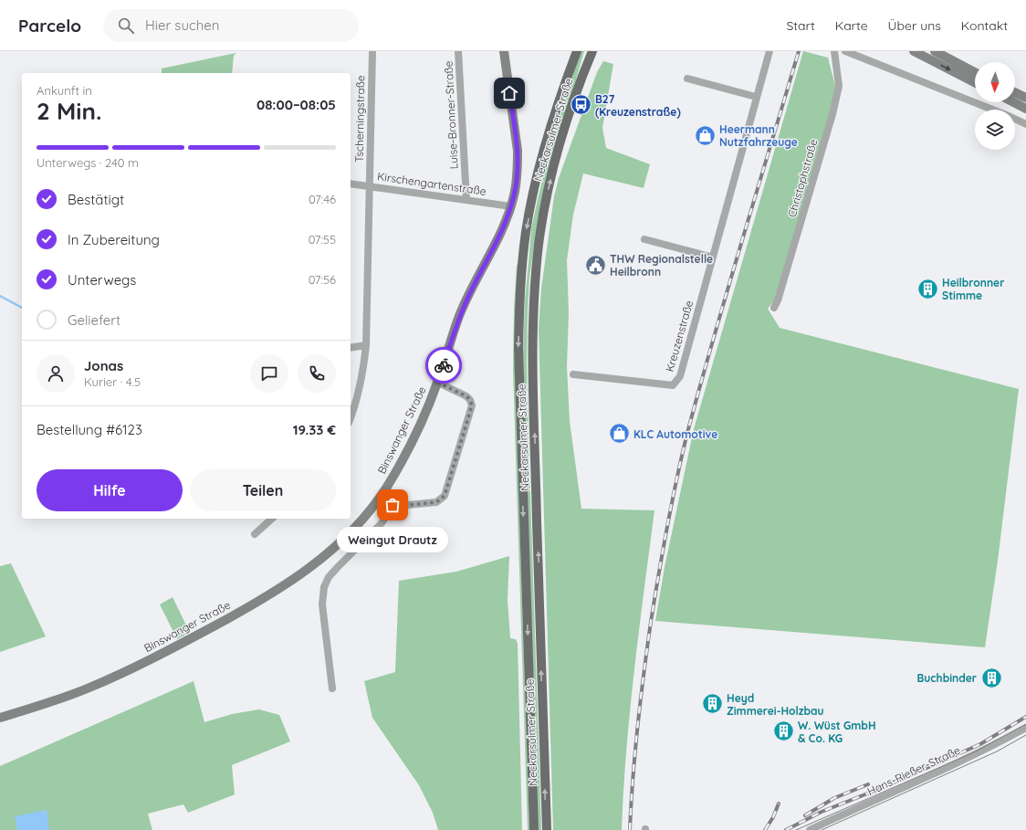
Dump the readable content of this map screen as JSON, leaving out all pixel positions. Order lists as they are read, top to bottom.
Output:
{
  "streets": {
    "main road": ["Neckarsulmer Straße", "Binswanger Straße"],
    "street": [
      "Luise-Bronner-Straße",
      "Tscherningstraße",
      "Christophstraße",
      "Kirschengartenstraße",
      "Kreuzenstraße",
      "Hans-Rießer-Straße"
    ]
  },
  "crossings": [
    ["Luise-Bronner-Straße", "Kirschengartenstraße"],
    ["Tscherningstraße", "Kirschengartenstraße"],
    ["Kirschengartenstraße", "Binswanger Straße"]
  ],
  "places": {
    "bus stop": ["B27 (Kreuzenstraße)"],
    "shop": ["Heermann Nutzfahrzeuge", "KLC Automotive"],
    "public building": ["THW Regionalstelle Heilbronn"],
    "building": [
      "Heilbronner Stimme",
      "Buchbinder",
      "Heyd Zimmerei-Holzbau",
      "W. Wüst GmbH & Co. KG"
    ],
    "other": ["Weingut Drautz"]
  },
  "north": "bottom",
  "page": {
    "header": "Parcelo",
    "search": "Hier suchen",
    "nav": [
      "Start",
      "Karte",
      "Über uns",
      "Kontakt"
    ],
    "heading": ["2 Min.", "Ankunft in", "08:00–08:05"],
    "panel": [
      "Jonas",
      "Kurier · 4.5",
      "Bestellung #6123",
      "19.33 €"
    ],
    "bar": "Unterwegs · 240 m",
    "list": [
      ["Bestätigt", "07:46"],
      ["In Zubereitung", "07:55"],
      ["Unterwegs", "07:56"],
      "Geliefert"
    ],
    "buttons": ["Hilfe", "Teilen"],
    "bubble": "Weingut Drautz"
  }
}
